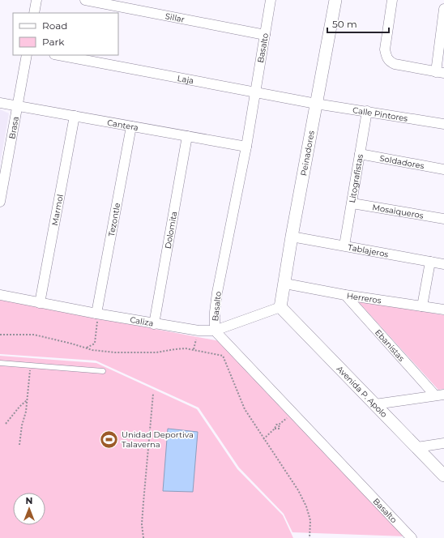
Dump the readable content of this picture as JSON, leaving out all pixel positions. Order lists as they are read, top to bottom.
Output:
{
  "streets": {
    "street": [
      "Sillar",
      "Basalto",
      "Laja",
      "Calle Pintores",
      "Cantera",
      "Brasa",
      "Peinadores",
      "Soldadores",
      "Litografistas",
      "Marmol",
      "Mosaiqueros",
      "Tezontle",
      "Dolomita",
      "Tablajeros",
      "Herreros",
      "Caliza",
      "Ebanistas",
      "Avenida P. Apolo"
    ]
  },
  "crossings": [
    ["Sillar", "Basalto"],
    ["Basalto", "Laja"],
    ["Basalto", "Cantera"],
    ["Basalto", "Caliza"],
    ["Laja", "Calle Pintores"],
    ["Laja", "Peinadores"],
    ["Calle Pintores", "Peinadores"],
    ["Calle Pintores", "Litografistas"],
    ["Cantera", "Brasa"],
    ["Cantera", "Marmol"],
    ["Cantera", "Tezontle"],
    ["Cantera", "Dolomita"],
    ["Peinadores", "Tablajeros"],
    ["Peinadores", "Herreros"],
    ["Peinadores", "Caliza"],
    ["Peinadores", "Avenida P. Apolo"],
    ["Soldadores", "Litografistas"],
    ["Litografistas", "Mosaiqueros"],
    ["Litografistas", "Tablajeros"],
    ["Marmol", "Caliza"],
    ["Tezontle", "Caliza"],
    ["Dolomita", "Caliza"],
    ["Herreros", "Ebanistas"],
    ["Caliza", "Avenida P. Apolo"]
  ],
  "places": {
    "sports": ["Unidad Deportiva Talaverna"]
  },
  "legend": ["Road", "Park"],
  "scale_bar": "50 m",
  "north": "top"
}
